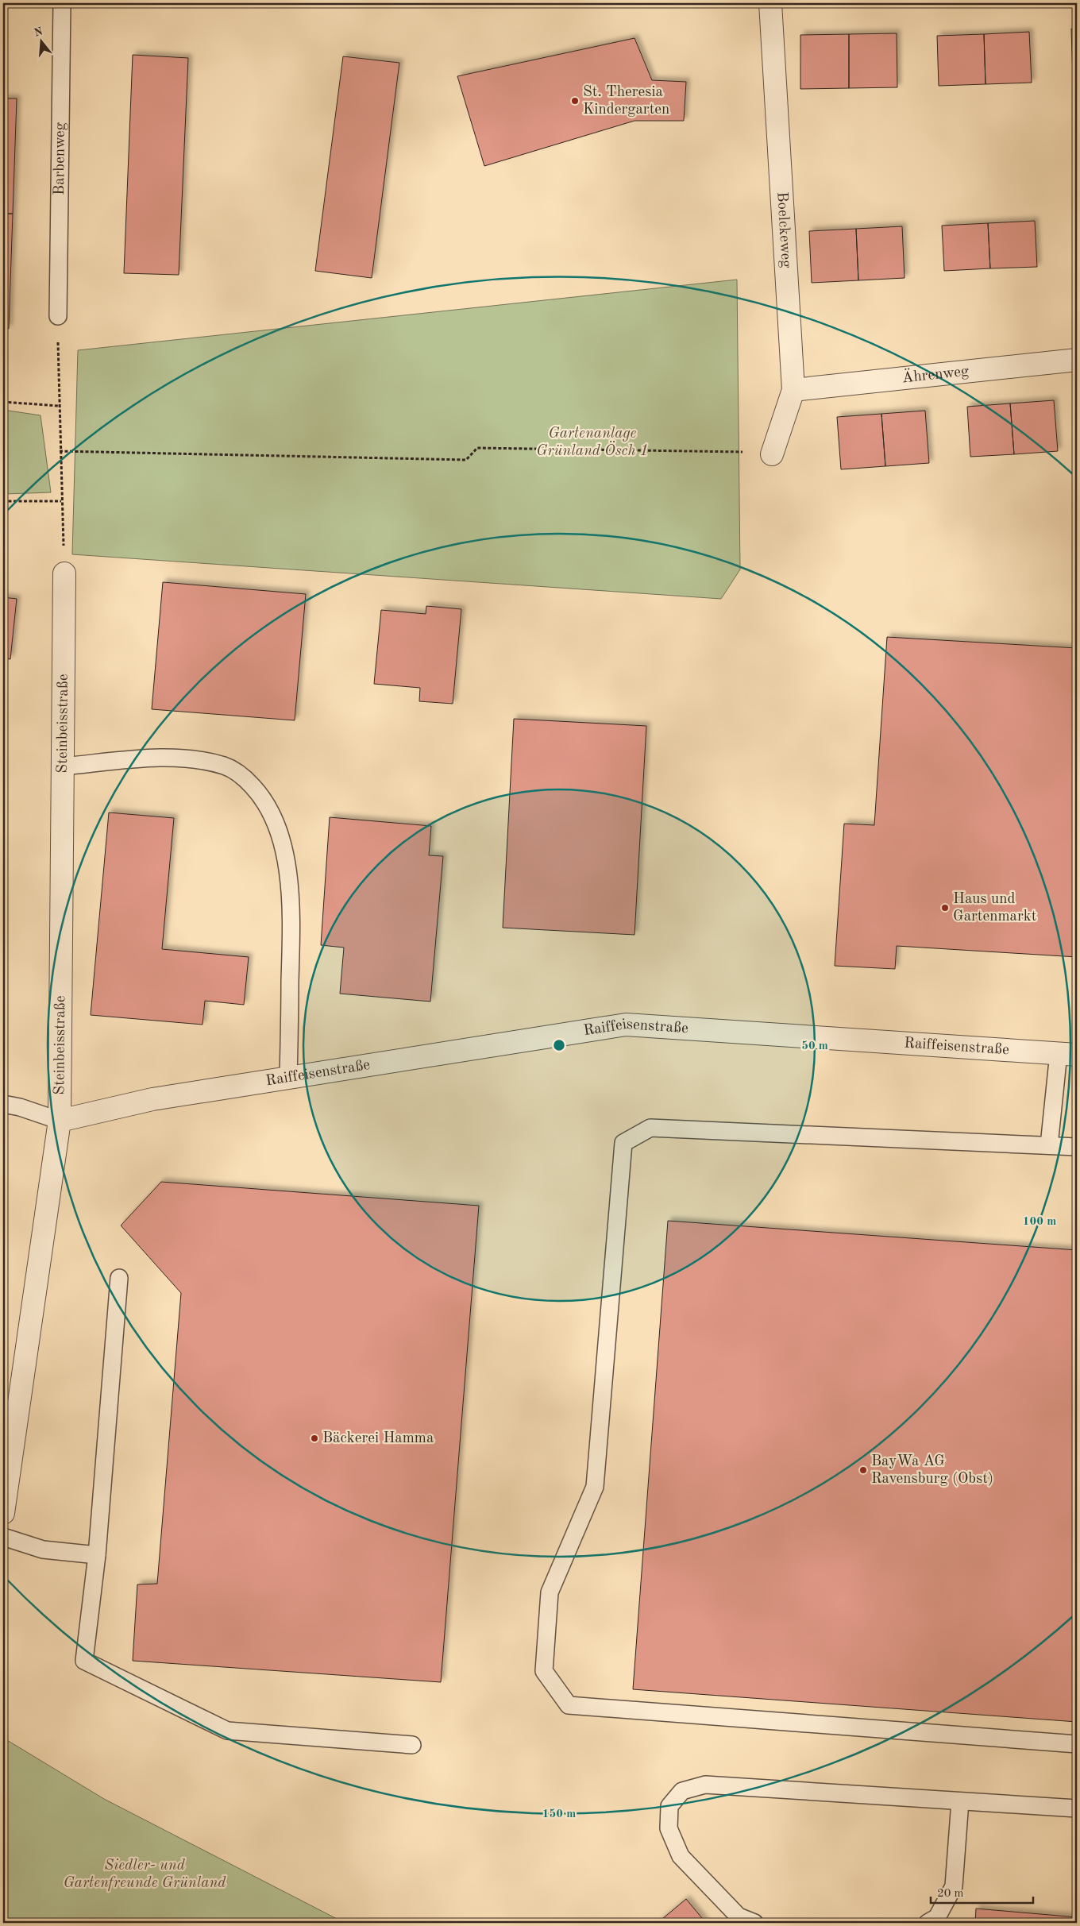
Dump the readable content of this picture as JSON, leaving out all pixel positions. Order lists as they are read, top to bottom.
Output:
{
  "streets": {
    "street": [
      "Boelckeweg",
      "Ährenweg",
      "Steinbeisstraße",
      "Raiffeisenstraße"
    ],
    "lane": ["Barbenweg"]
  },
  "crossings": [
    ["Boelckeweg", "Ährenweg"],
    ["Steinbeisstraße", "Raiffeisenstraße"]
  ],
  "parks": ["Gartenanlage Grünland Ösch 1", "Siedler- und Gartenfreunde Grünland"],
  "places": [
    "St. Theresia Kindergarten",
    "Haus und Gartenmarkt",
    "Bäckerei Hamma",
    "BayWa AG Ravensburg (Obst)"
  ],
  "scale_bar": "20 m",
  "north": "top",
  "rings": ["50 m", "100 m", "150 m"]
}
